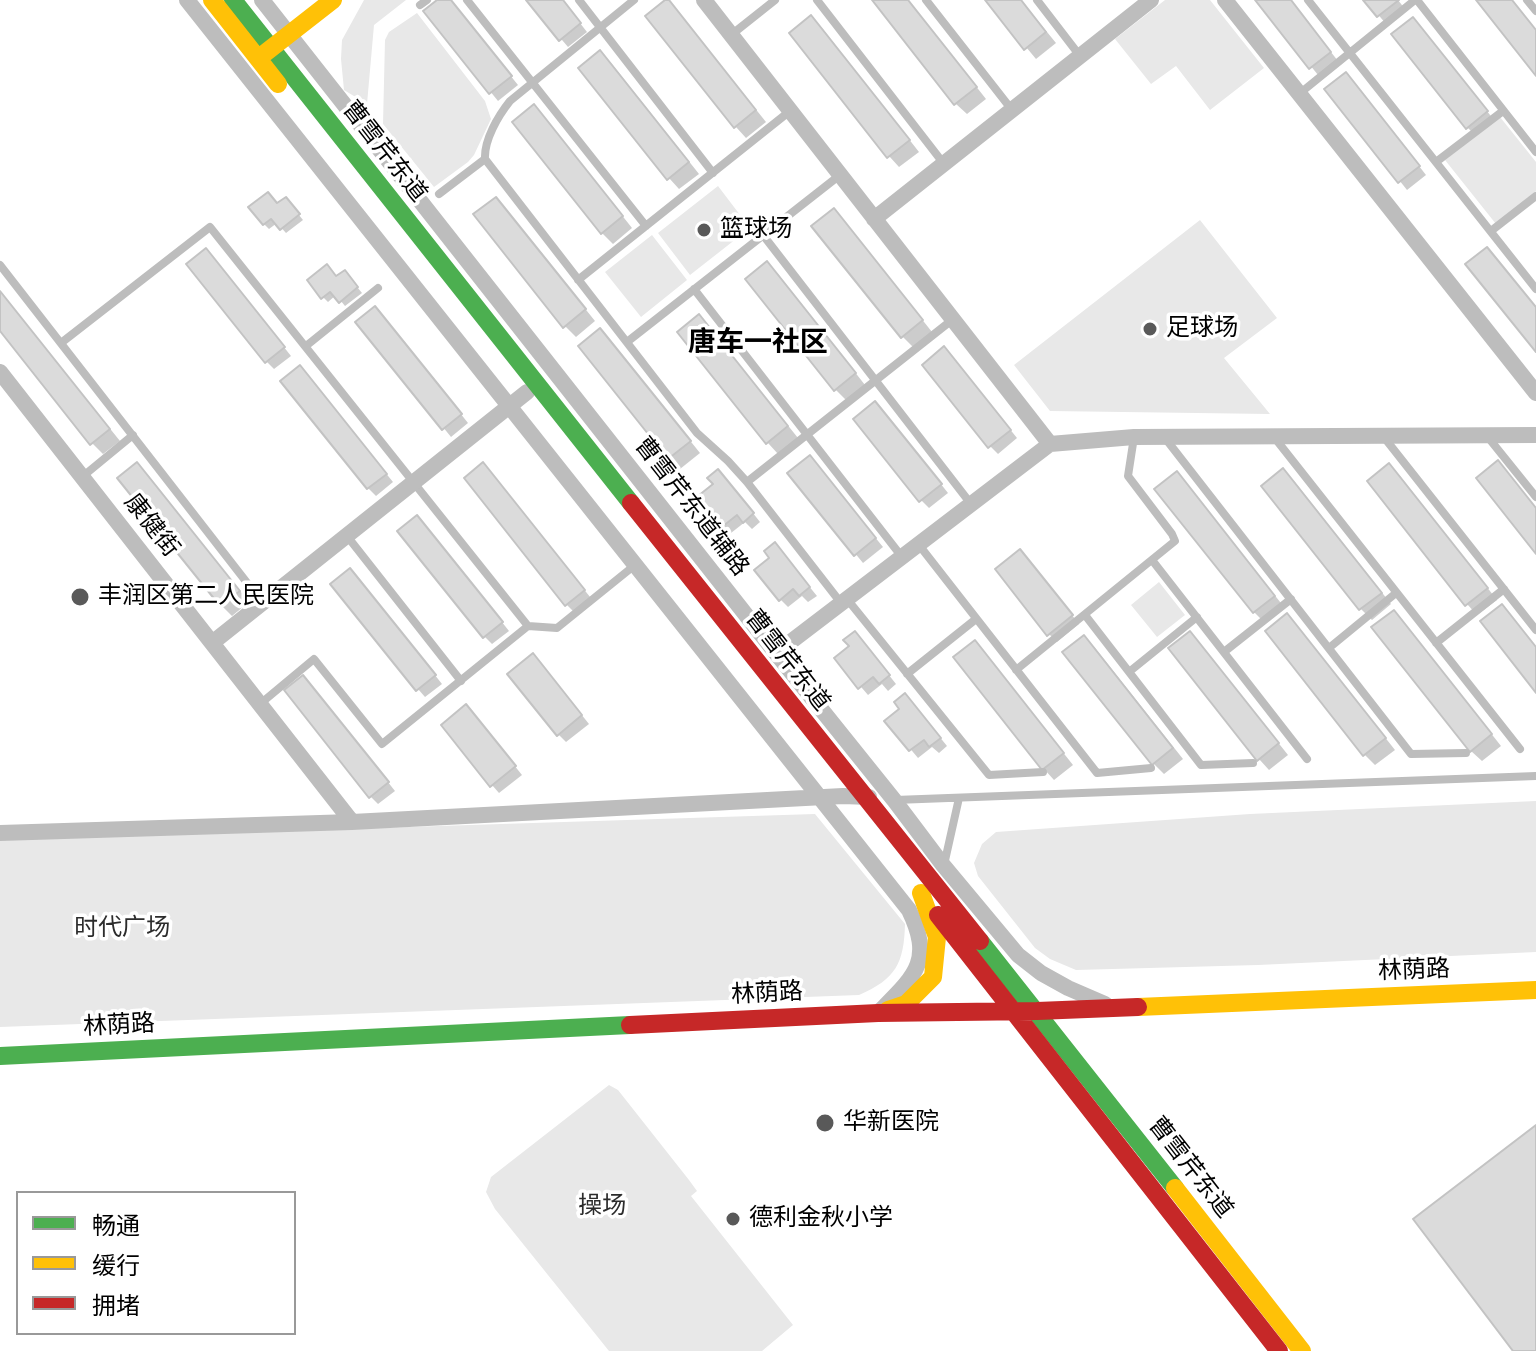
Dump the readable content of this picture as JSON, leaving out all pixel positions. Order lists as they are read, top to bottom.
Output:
{
  "streets": {
    "main road": ["曹雪芹东道", "林荫路"],
    "street": ["曹雪芹东道辅路", "康健街"]
  },
  "crossings": [
    ["曹雪芹东道", "林荫路"],
    ["曹雪芹东道辅路", "林荫路"]
  ],
  "districts": ["唐车一社区"],
  "parks": ["时代广场", "操场"],
  "places": [
    "篮球场",
    "足球场",
    "丰润区第二人民医院",
    "华新医院",
    "德利金秋小学"
  ],
  "legend": ["畅通", "缓行", "拥堵"]
}
